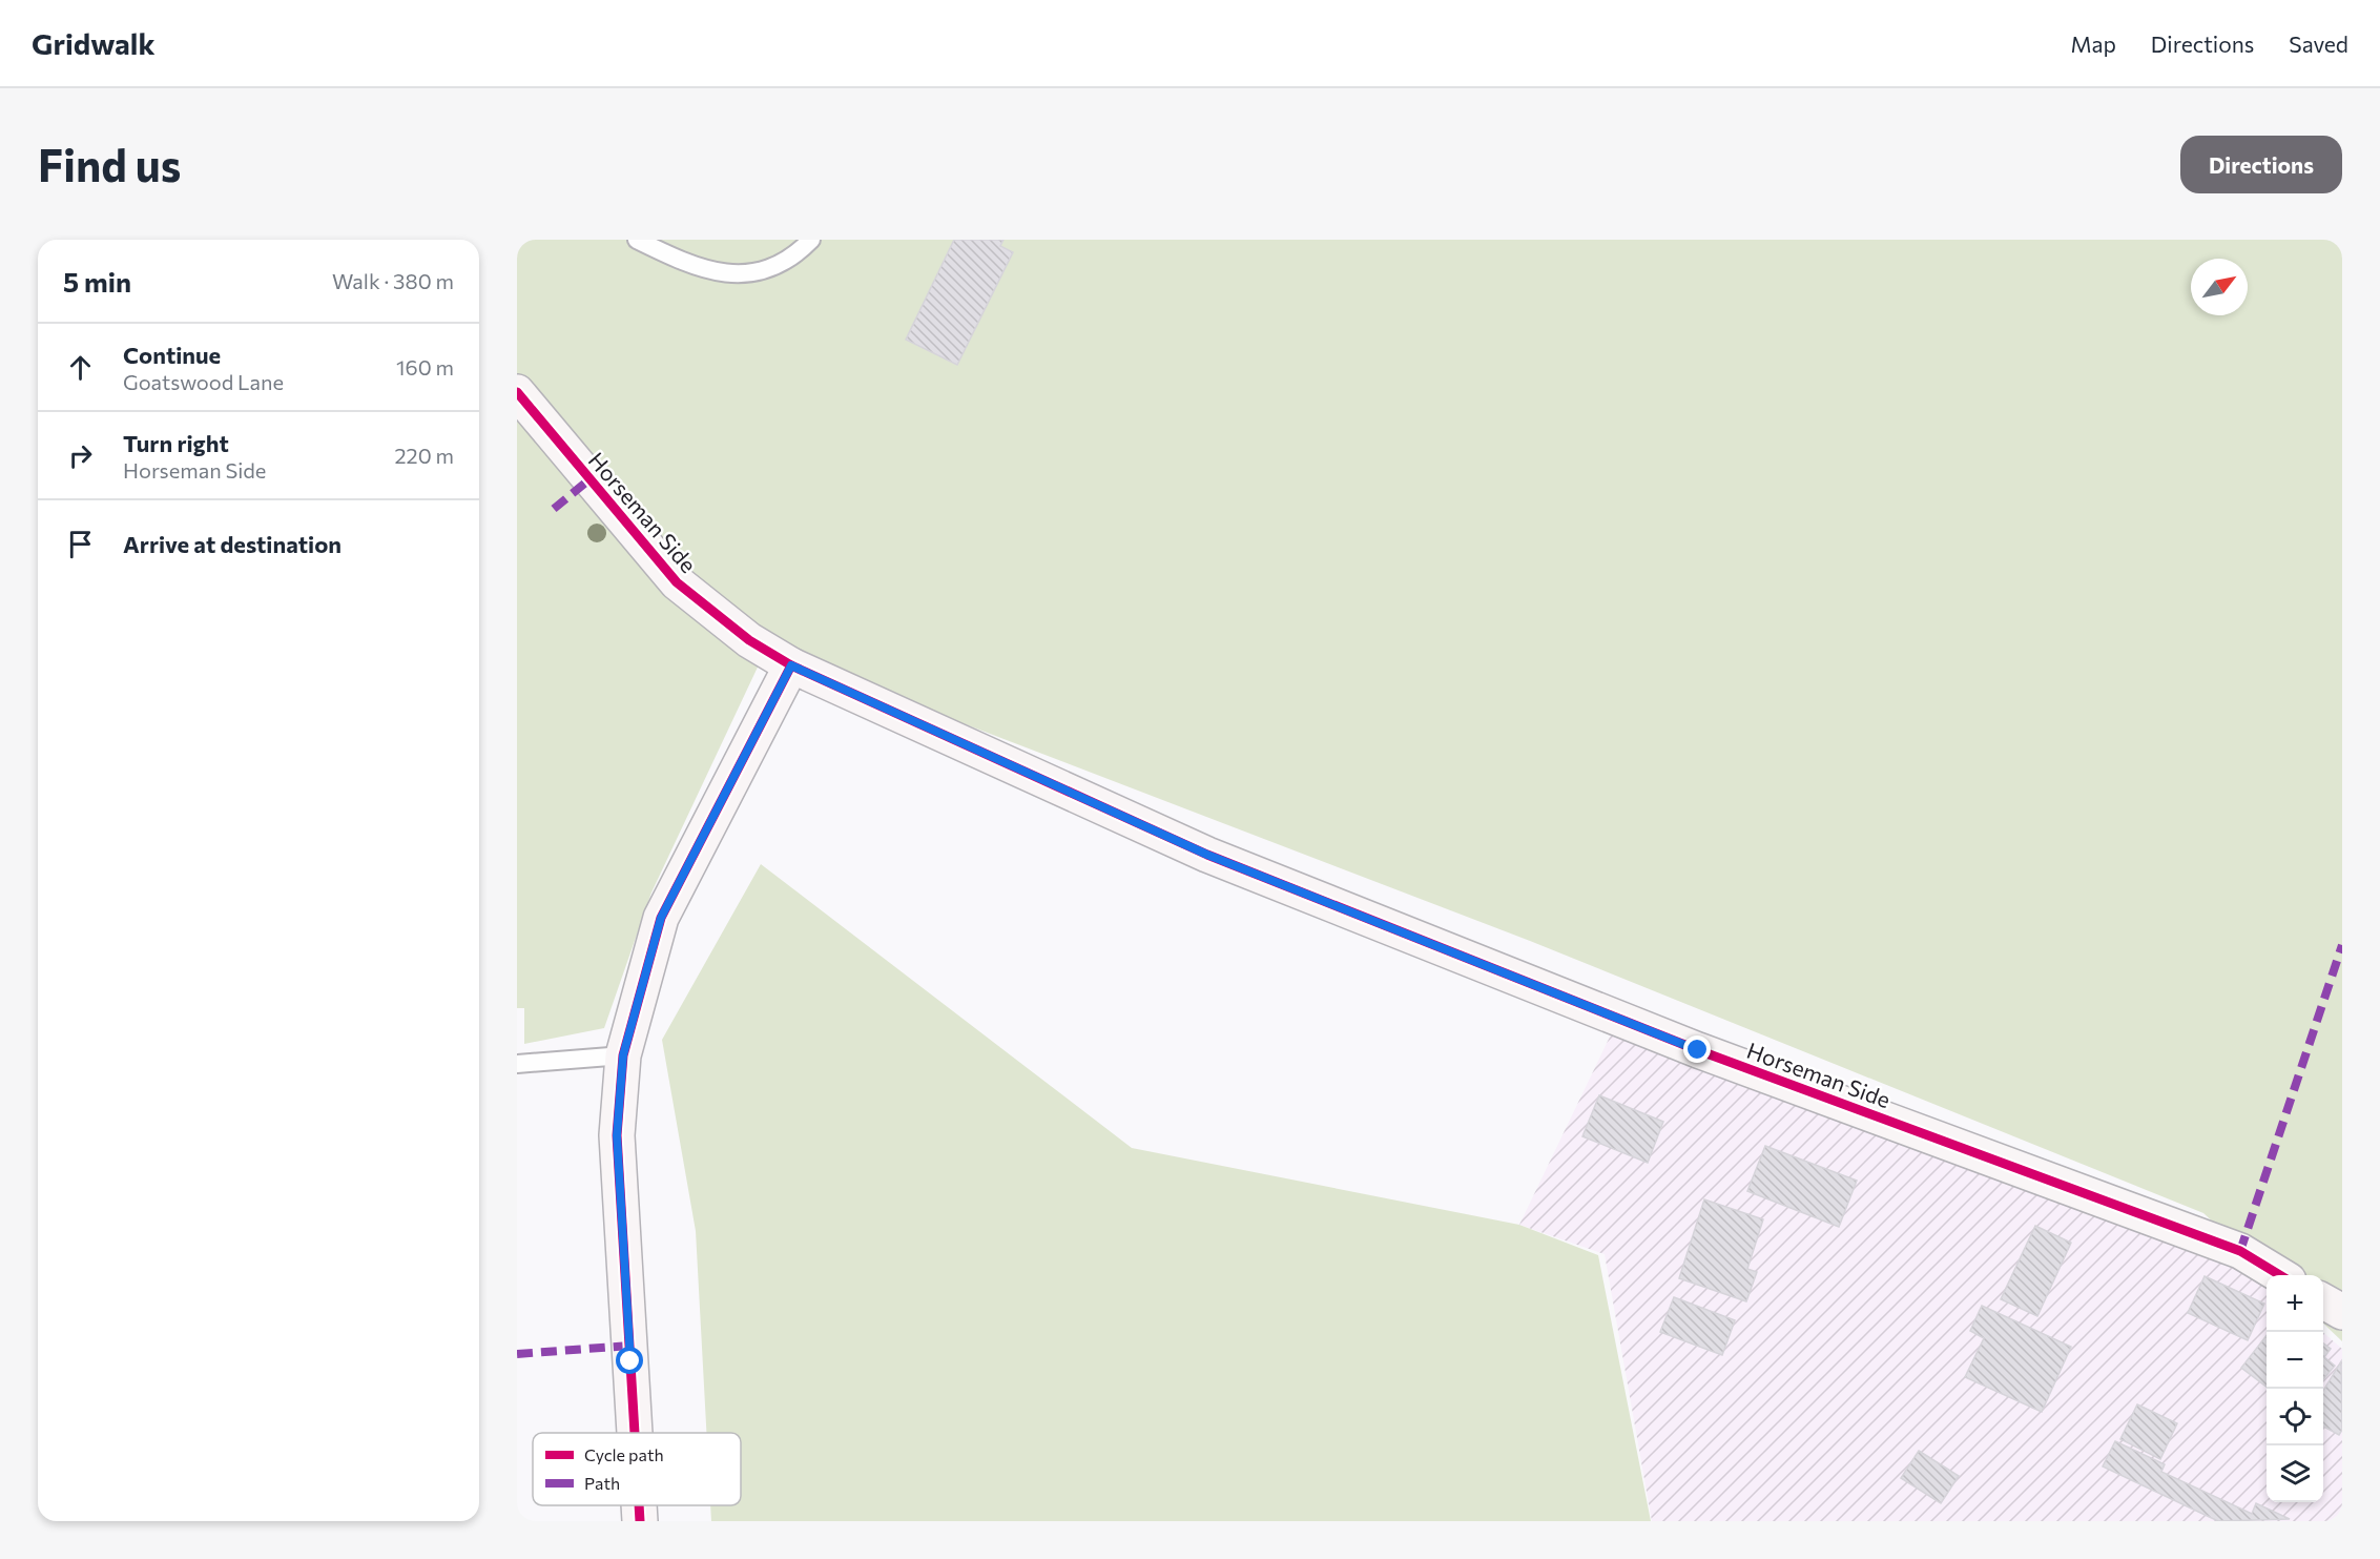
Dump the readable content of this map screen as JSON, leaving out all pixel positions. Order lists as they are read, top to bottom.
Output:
{
  "streets": {
    "street": ["Horseman Side"]
  },
  "legend": ["Cycle path", "Path"],
  "north": "top right",
  "page": {
    "header": "Gridwalk",
    "nav": ["Map", "Directions", "Saved"],
    "buttons": "Directions",
    "title": "Find us",
    "heading": ["5 min", "Walk · 380 m"],
    "list": [
      ["Continue", "Goatswood Lane", "160 m"],
      ["Turn right", "Horseman Side", "220 m"],
      "Arrive at destination"
    ],
    "map_buttons": ["+", "−"]
  }
}
